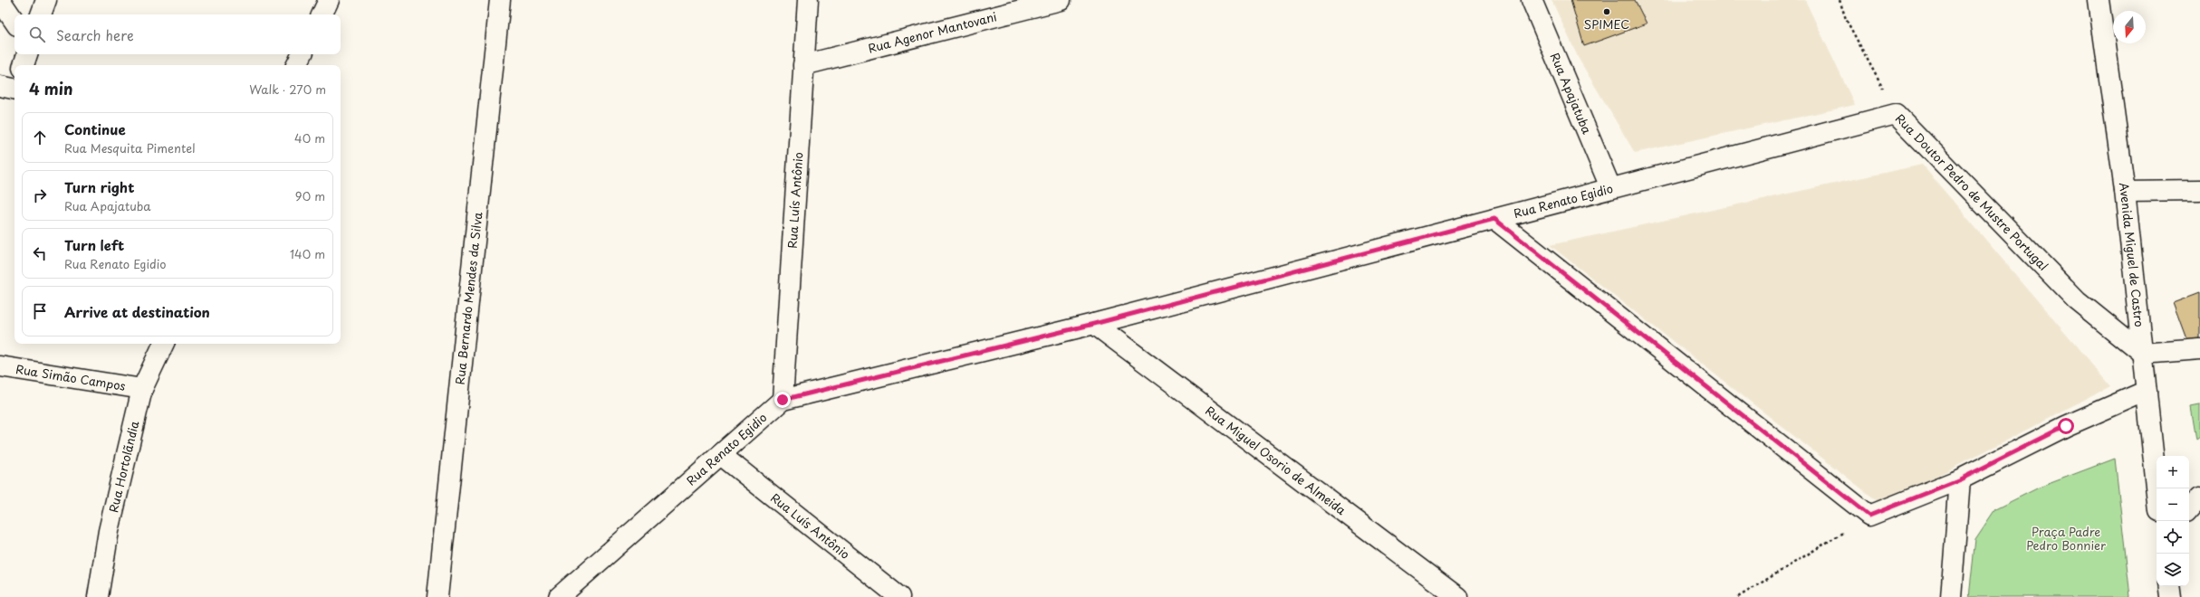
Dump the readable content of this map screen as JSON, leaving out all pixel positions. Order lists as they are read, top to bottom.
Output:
{
  "streets": {
    "street": [
      "Rua Agenor Mantovani",
      "Rua Apajatuba",
      "Rua Doutor Pedro de Mustre Portugal",
      "Rua Luís Antônio",
      "Rua Renato Egidio",
      "Avenida Miguel de Castro",
      "Rua Bernardo Mendes da Silva",
      "Rua Simão Campos",
      "Rua Miguel Osorio de Almeida",
      "Rua Hortolãndia"
    ]
  },
  "crossings": [
    ["Rua Agenor Mantovani", "Rua Luís Antônio"],
    ["Rua Apajatuba", "Rua Renato Egidio"],
    ["Rua Doutor Pedro de Mustre Portugal", "Rua Renato Egidio"],
    ["Rua Doutor Pedro de Mustre Portugal", "Avenida Miguel de Castro"],
    ["Rua Luís Antônio", "Rua Renato Egidio"],
    ["Rua Renato Egidio", "Rua Miguel Osorio de Almeida"],
    ["Rua Simão Campos", "Rua Hortolãndia"]
  ],
  "parks": ["Praça Padre Pedro Bonnier"],
  "places": ["SPIMEC"],
  "north": "bottom",
  "page": {
    "search": "Search here",
    "heading": ["4 min", "Walk · 270 m"],
    "list": [
      ["Continue", "Rua Mesquita Pimentel", "40 m"],
      ["Turn right", "Rua Apajatuba", "90 m"],
      ["Turn left", "Rua Renato Egidio", "140 m"],
      "Arrive at destination"
    ],
    "map_buttons": ["+", "−"]
  }
}
